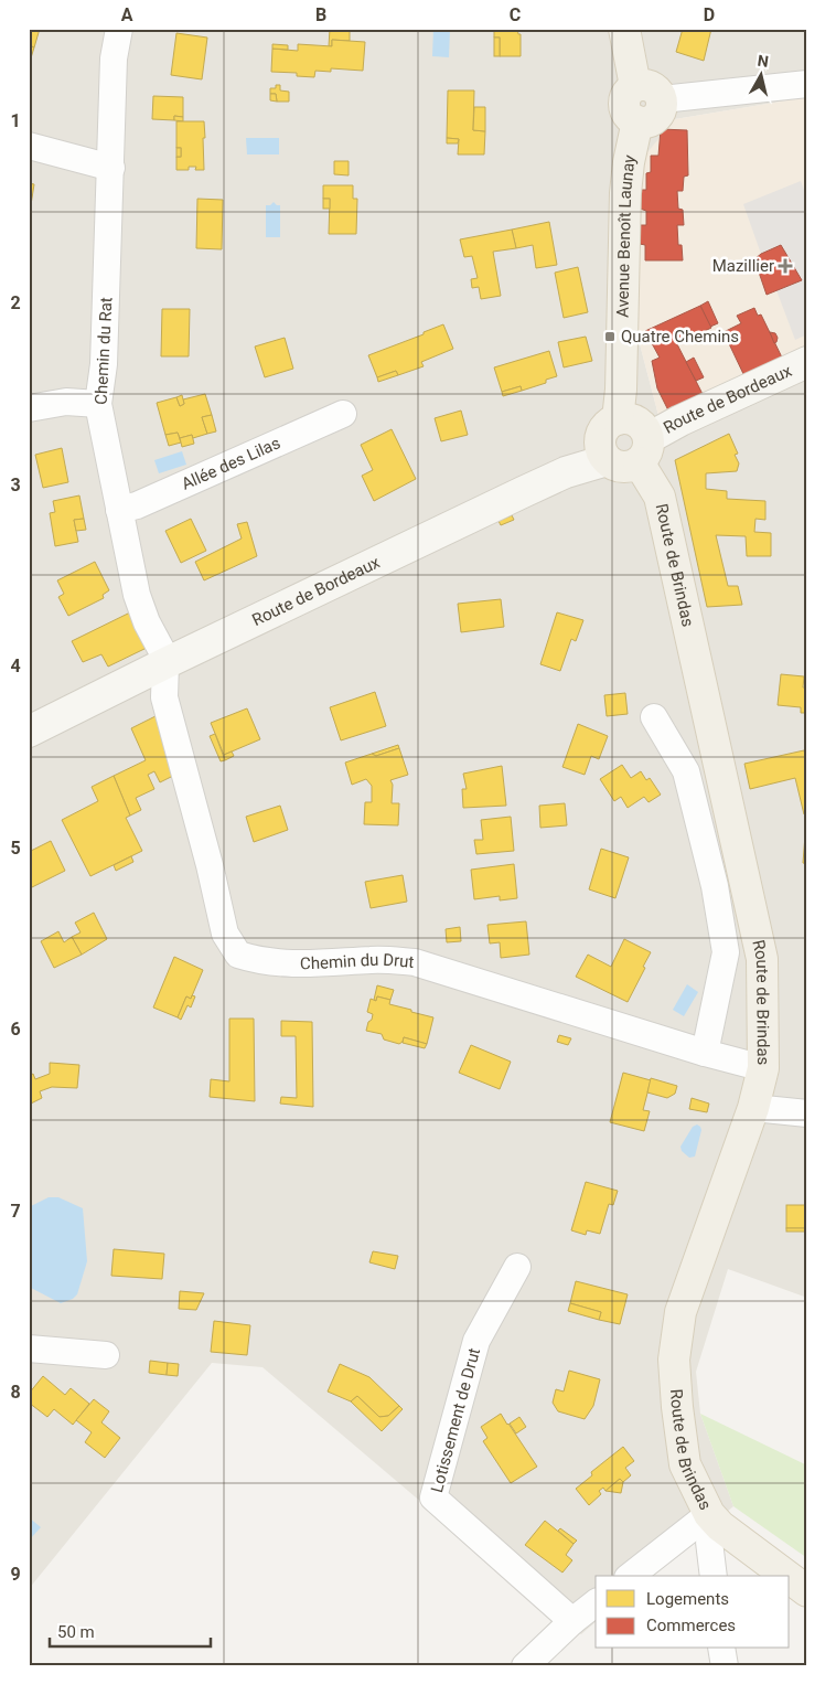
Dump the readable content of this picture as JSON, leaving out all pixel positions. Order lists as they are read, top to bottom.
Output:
{
  "streets": {
    "main road": ["Avenue Benoît Launay", "Route de Bordeaux", "Route de Brindas"],
    "street": [
      "Chemin du Rat",
      "Allée des Lilas",
      "Chemin du Drut",
      "Lotissement de Drut"
    ]
  },
  "crossings": [
    ["Avenue Benoît Launay", "Route de Bordeaux"],
    ["Avenue Benoît Launay", "Route de Brindas"],
    ["Chemin du Rat", "Route de Bordeaux"],
    ["Chemin du Rat", "Allée des Lilas"],
    ["Chemin du Rat", "Chemin du Drut"],
    ["Route de Bordeaux", "Route de Brindas"],
    ["Route de Bordeaux", "Chemin du Drut"],
    ["Route de Brindas", "Chemin du Drut"]
  ],
  "places": {
    "health": ["Mazillier"],
    "transit": ["Quatre Chemins"]
  },
  "legend": ["Logements", "Commerces"],
  "scale_bar": "50 m",
  "north": "top",
  "grid": {
    "columns": [
      "A",
      "B",
      "C",
      "D"
    ],
    "rows": [
      "1",
      "2",
      "3",
      "4",
      "5",
      "6",
      "7",
      "8",
      "9"
    ]
  }
}
